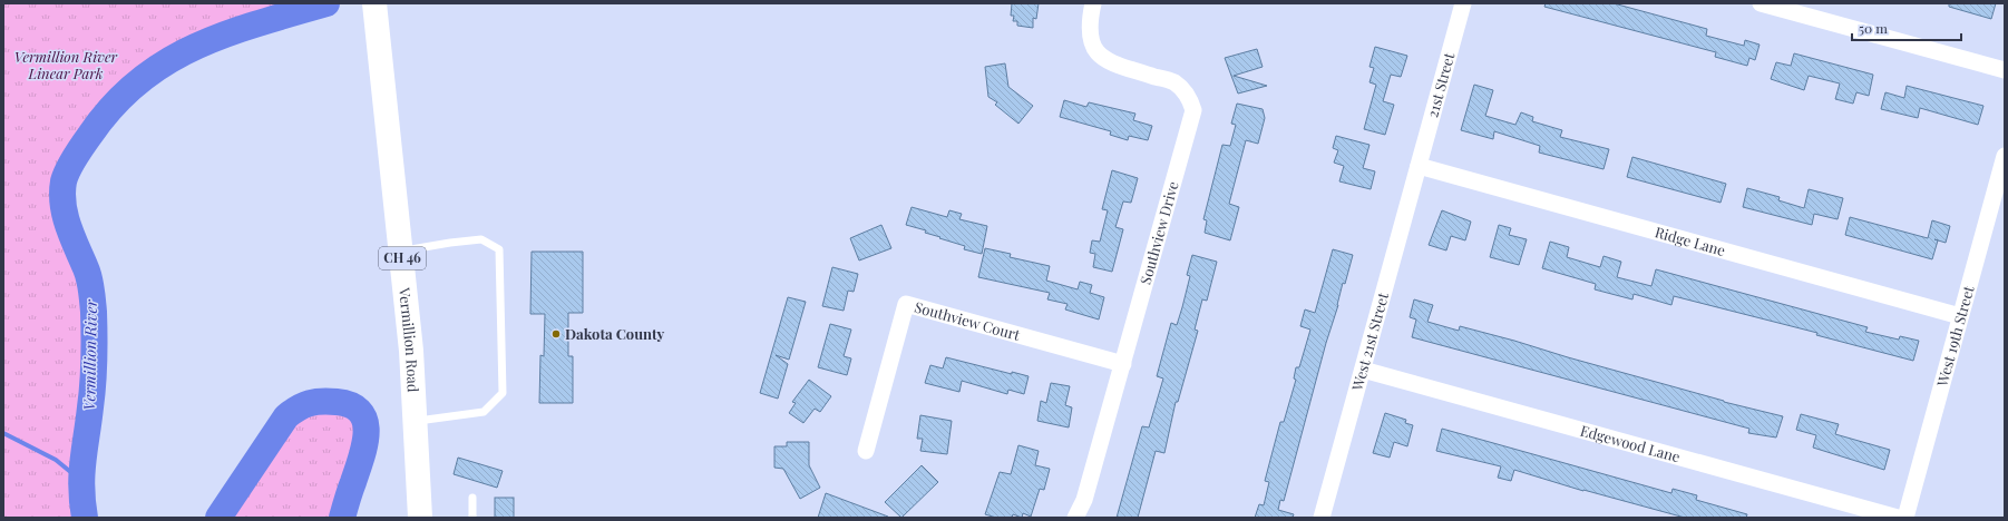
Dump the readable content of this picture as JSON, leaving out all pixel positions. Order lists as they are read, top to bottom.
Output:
{
  "streets": {
    "main road": ["CH 46", "Vermillion Road"],
    "street": [
      "21st Street",
      "Southview Drive",
      "Ridge Lane",
      "Southview Court",
      "West 19th Street",
      "West 21st Street",
      "Edgewood Lane"
    ]
  },
  "crossings": [
    ["21st Street", "Ridge Lane"],
    ["21st Street", "West 21st Street"],
    ["Southview Drive", "Southview Court"],
    ["Ridge Lane", "West 19th Street"],
    ["Ridge Lane", "West 21st Street"],
    ["West 21st Street", "Edgewood Lane"]
  ],
  "water": ["Vermillion River"],
  "parks": ["Vermillion River Linear Park"],
  "places": ["Dakota County"],
  "scale_bar": "50 m"
}
